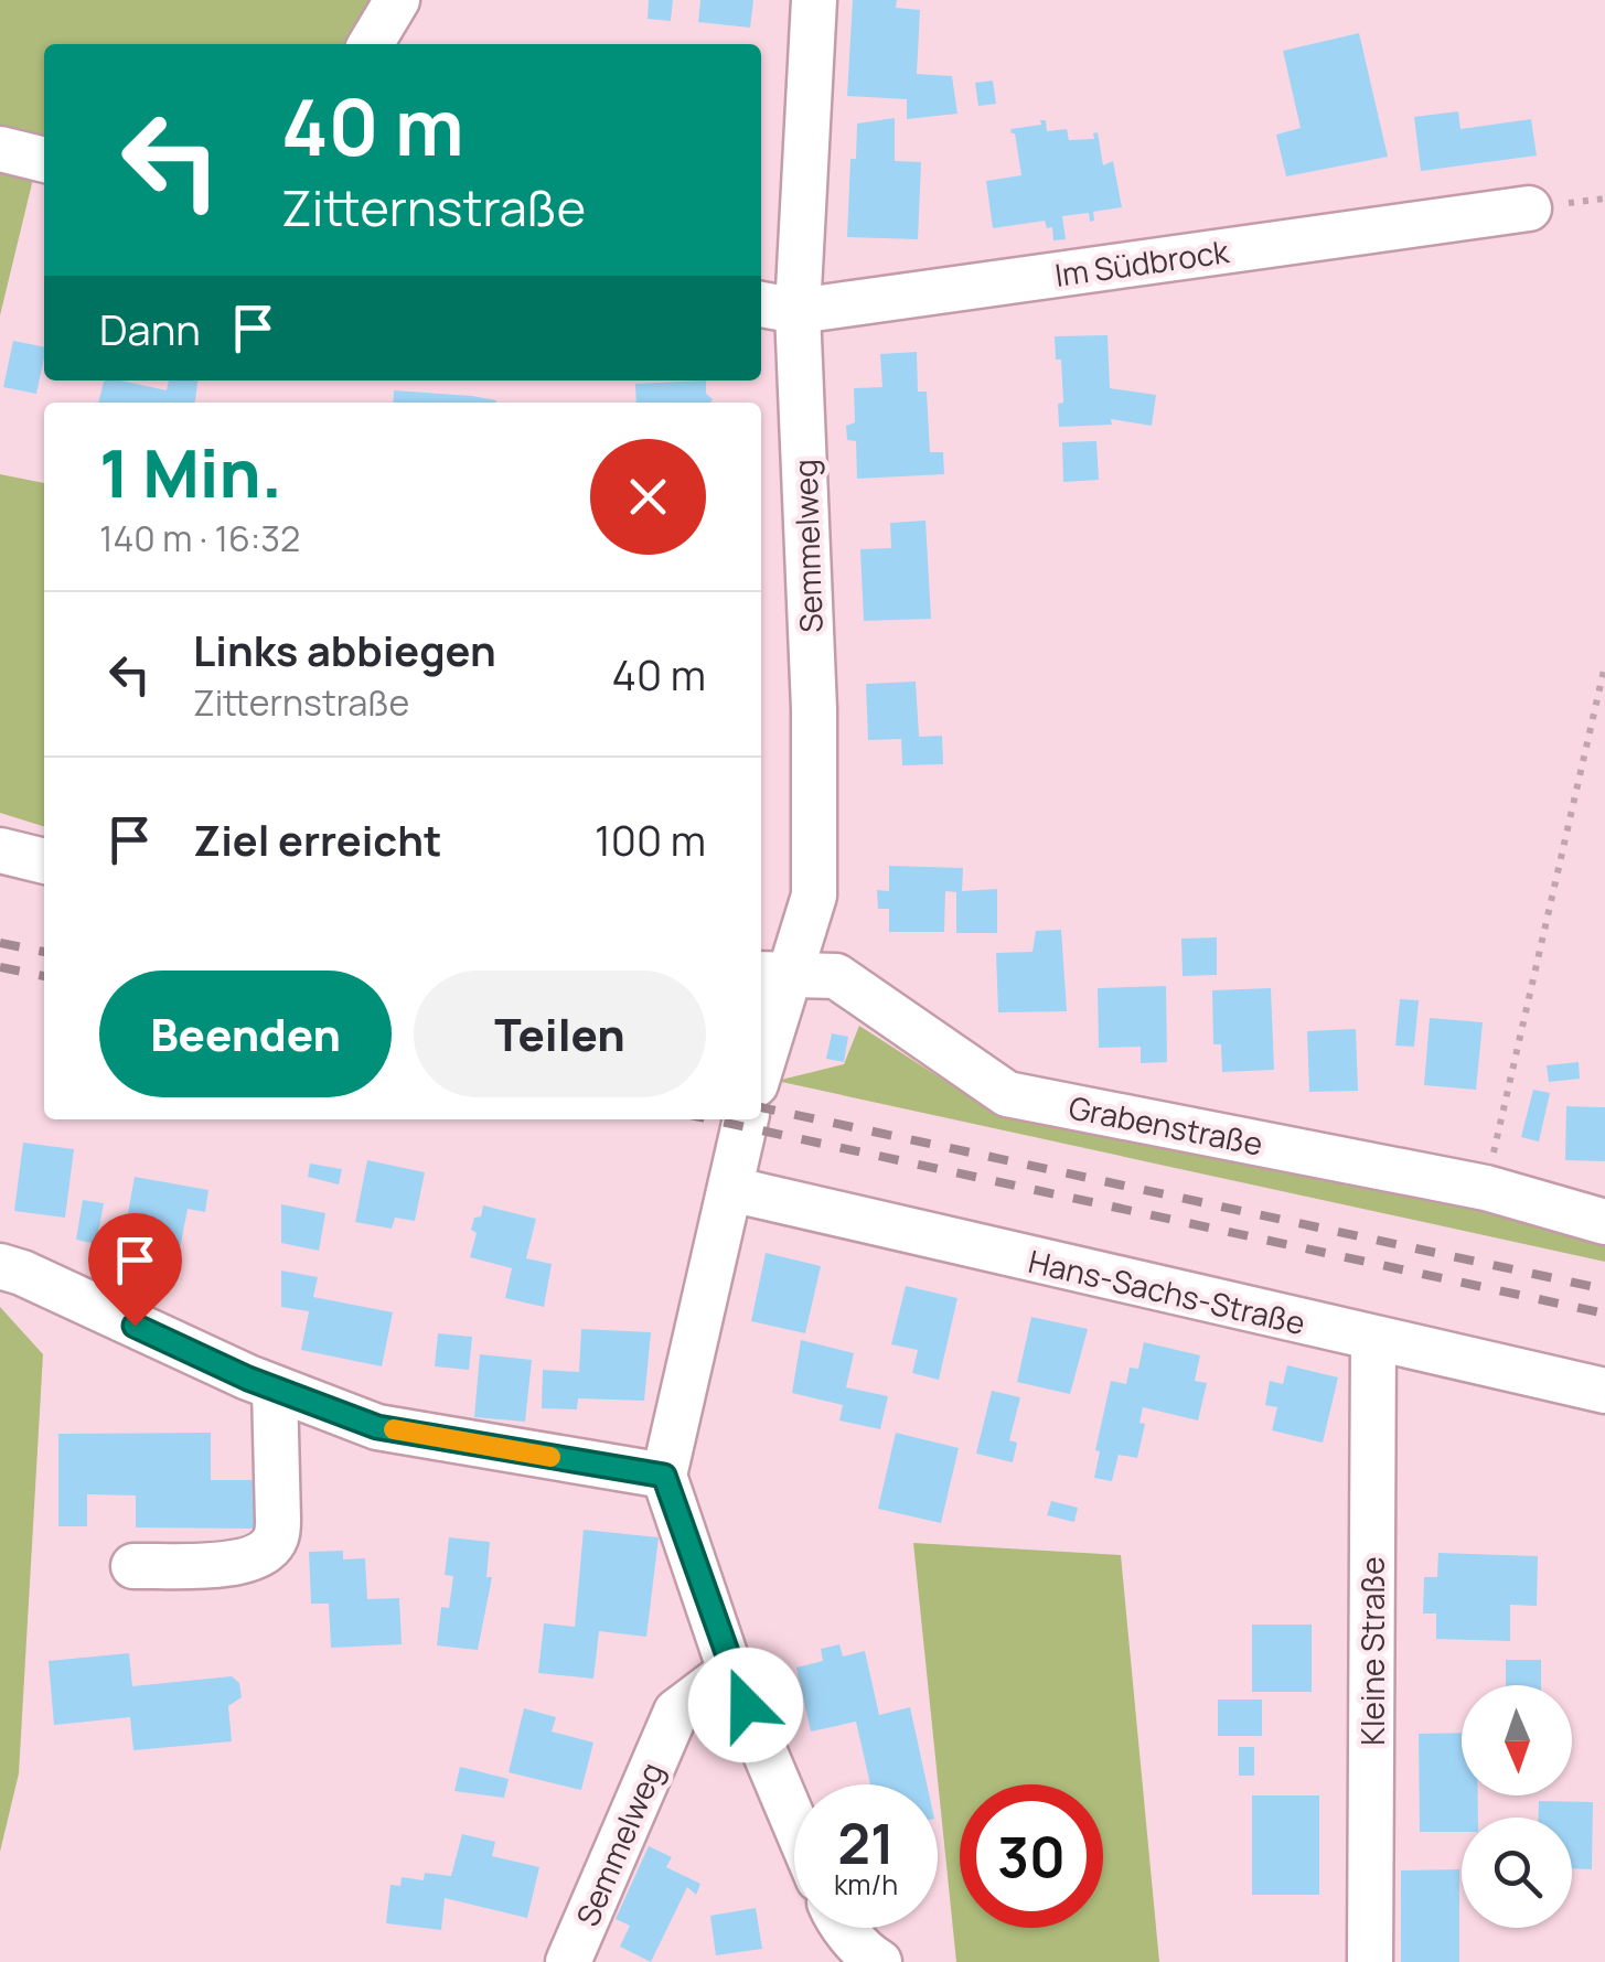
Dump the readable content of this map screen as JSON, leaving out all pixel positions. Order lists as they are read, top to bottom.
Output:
{
  "streets": {
    "street": [
      "Im Südbrock",
      "Semmelweg",
      "Grabenstraße",
      "Hans-Sachs-Straße",
      "Kleine Straße"
    ]
  },
  "crossings": [
    ["Im Südbrock", "Semmelweg"],
    ["Semmelweg", "Grabenstraße"],
    ["Hans-Sachs-Straße", "Kleine Straße"]
  ],
  "north": "bottom",
  "page": {
    "turn": ["40 m", "Zitternstraße"],
    "then": "Dann",
    "heading": ["1 Min.", "140 m · 16:32"],
    "list": [
      {
        "name": "Links abbiegen",
        "note": "Zitternstraße",
        "value": "40 m"
      },
      {
        "name": "Ziel erreicht",
        "value": "100 m"
      }
    ],
    "buttons": ["Beenden", "Teilen"],
    "speed": "21 km/h",
    "limit": "30"
  }
}
